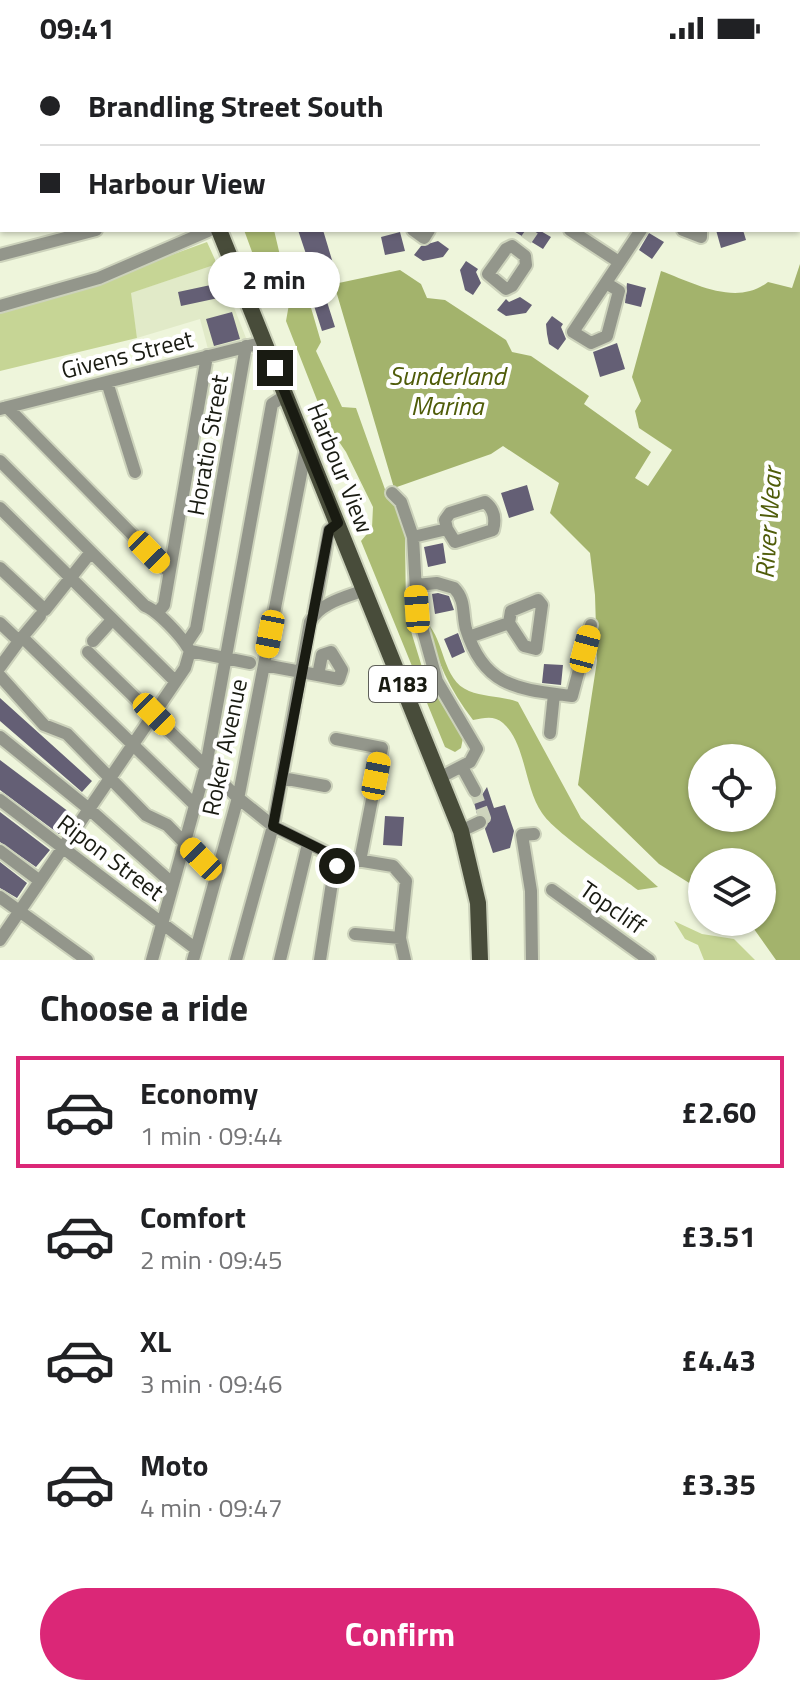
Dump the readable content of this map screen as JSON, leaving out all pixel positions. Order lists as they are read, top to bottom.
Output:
{
  "streets": {
    "main road": ["Harbour View", "A183"],
    "street": [
      "Givens Street",
      "Horatio Street",
      "Roker Avenue",
      "Ripon Street",
      "Topcliff"
    ]
  },
  "crossings": [
    ["Givens Street", "Horatio Street"],
    ["Givens Street", "Harbour View"],
    ["Horatio Street", "Ripon Street"],
    ["Harbour View", "A183"],
    ["Harbour View", "Roker Avenue"],
    ["Roker Avenue", "Ripon Street"]
  ],
  "water": ["Sunderland Marina", "River Wear"],
  "page": {
    "status": "09:41",
    "banner": ["Brandling Street South", "Harbour View"],
    "bubble": "2 min",
    "heading": "Choose a ride",
    "list": [
      {
        "name": "Economy",
        "note": "1 min · 09:44",
        "value": "£2.60"
      },
      {
        "name": "Comfort",
        "note": "2 min · 09:45",
        "value": "£3.51"
      },
      {
        "name": "XL",
        "note": "3 min · 09:46",
        "value": "£4.43"
      },
      {
        "name": "Moto",
        "note": "4 min · 09:47",
        "value": "£3.35"
      }
    ],
    "buttons": "Confirm"
  }
}
